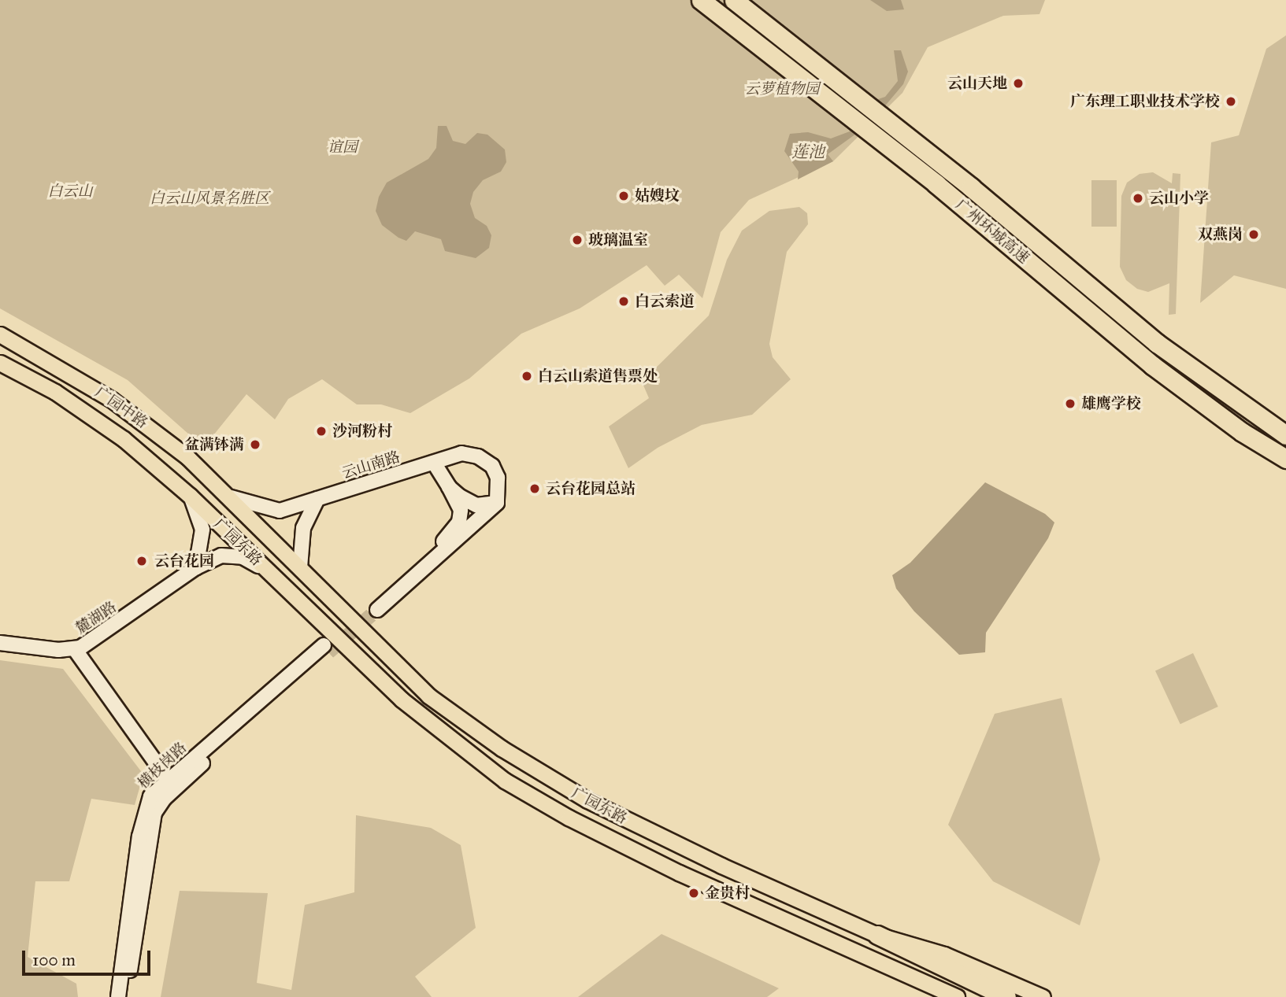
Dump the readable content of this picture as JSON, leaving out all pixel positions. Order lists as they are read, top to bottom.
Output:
{
  "streets": {
    "highway": ["广州环城高速"],
    "main road": [
      "广园中路",
      "云山南路",
      "广园东路",
      "麓湖路",
      "横枝岗路"
    ]
  },
  "crossings": [
    ["广园中路", "云山南路"],
    ["广园中路", "广园东路"],
    ["云山南路", "广园东路"],
    ["广园东路", "麓湖路"]
  ],
  "water": ["莲池"],
  "parks": [
    "云萝植物园",
    "谊园",
    "白云山",
    "白云山风景名胜区"
  ],
  "places": [
    "云山天地",
    "广东理工职业技术学校",
    "姑嫂坟",
    "云山小学",
    "双燕岗",
    "玻璃温室",
    "白云索道",
    "白云山索道售票处",
    "雄鹰学校",
    "沙河粉村",
    "盆满钵满",
    "云台花园总站",
    "云台花园",
    "金贵村"
  ],
  "scale_bar": "100 m"
}
